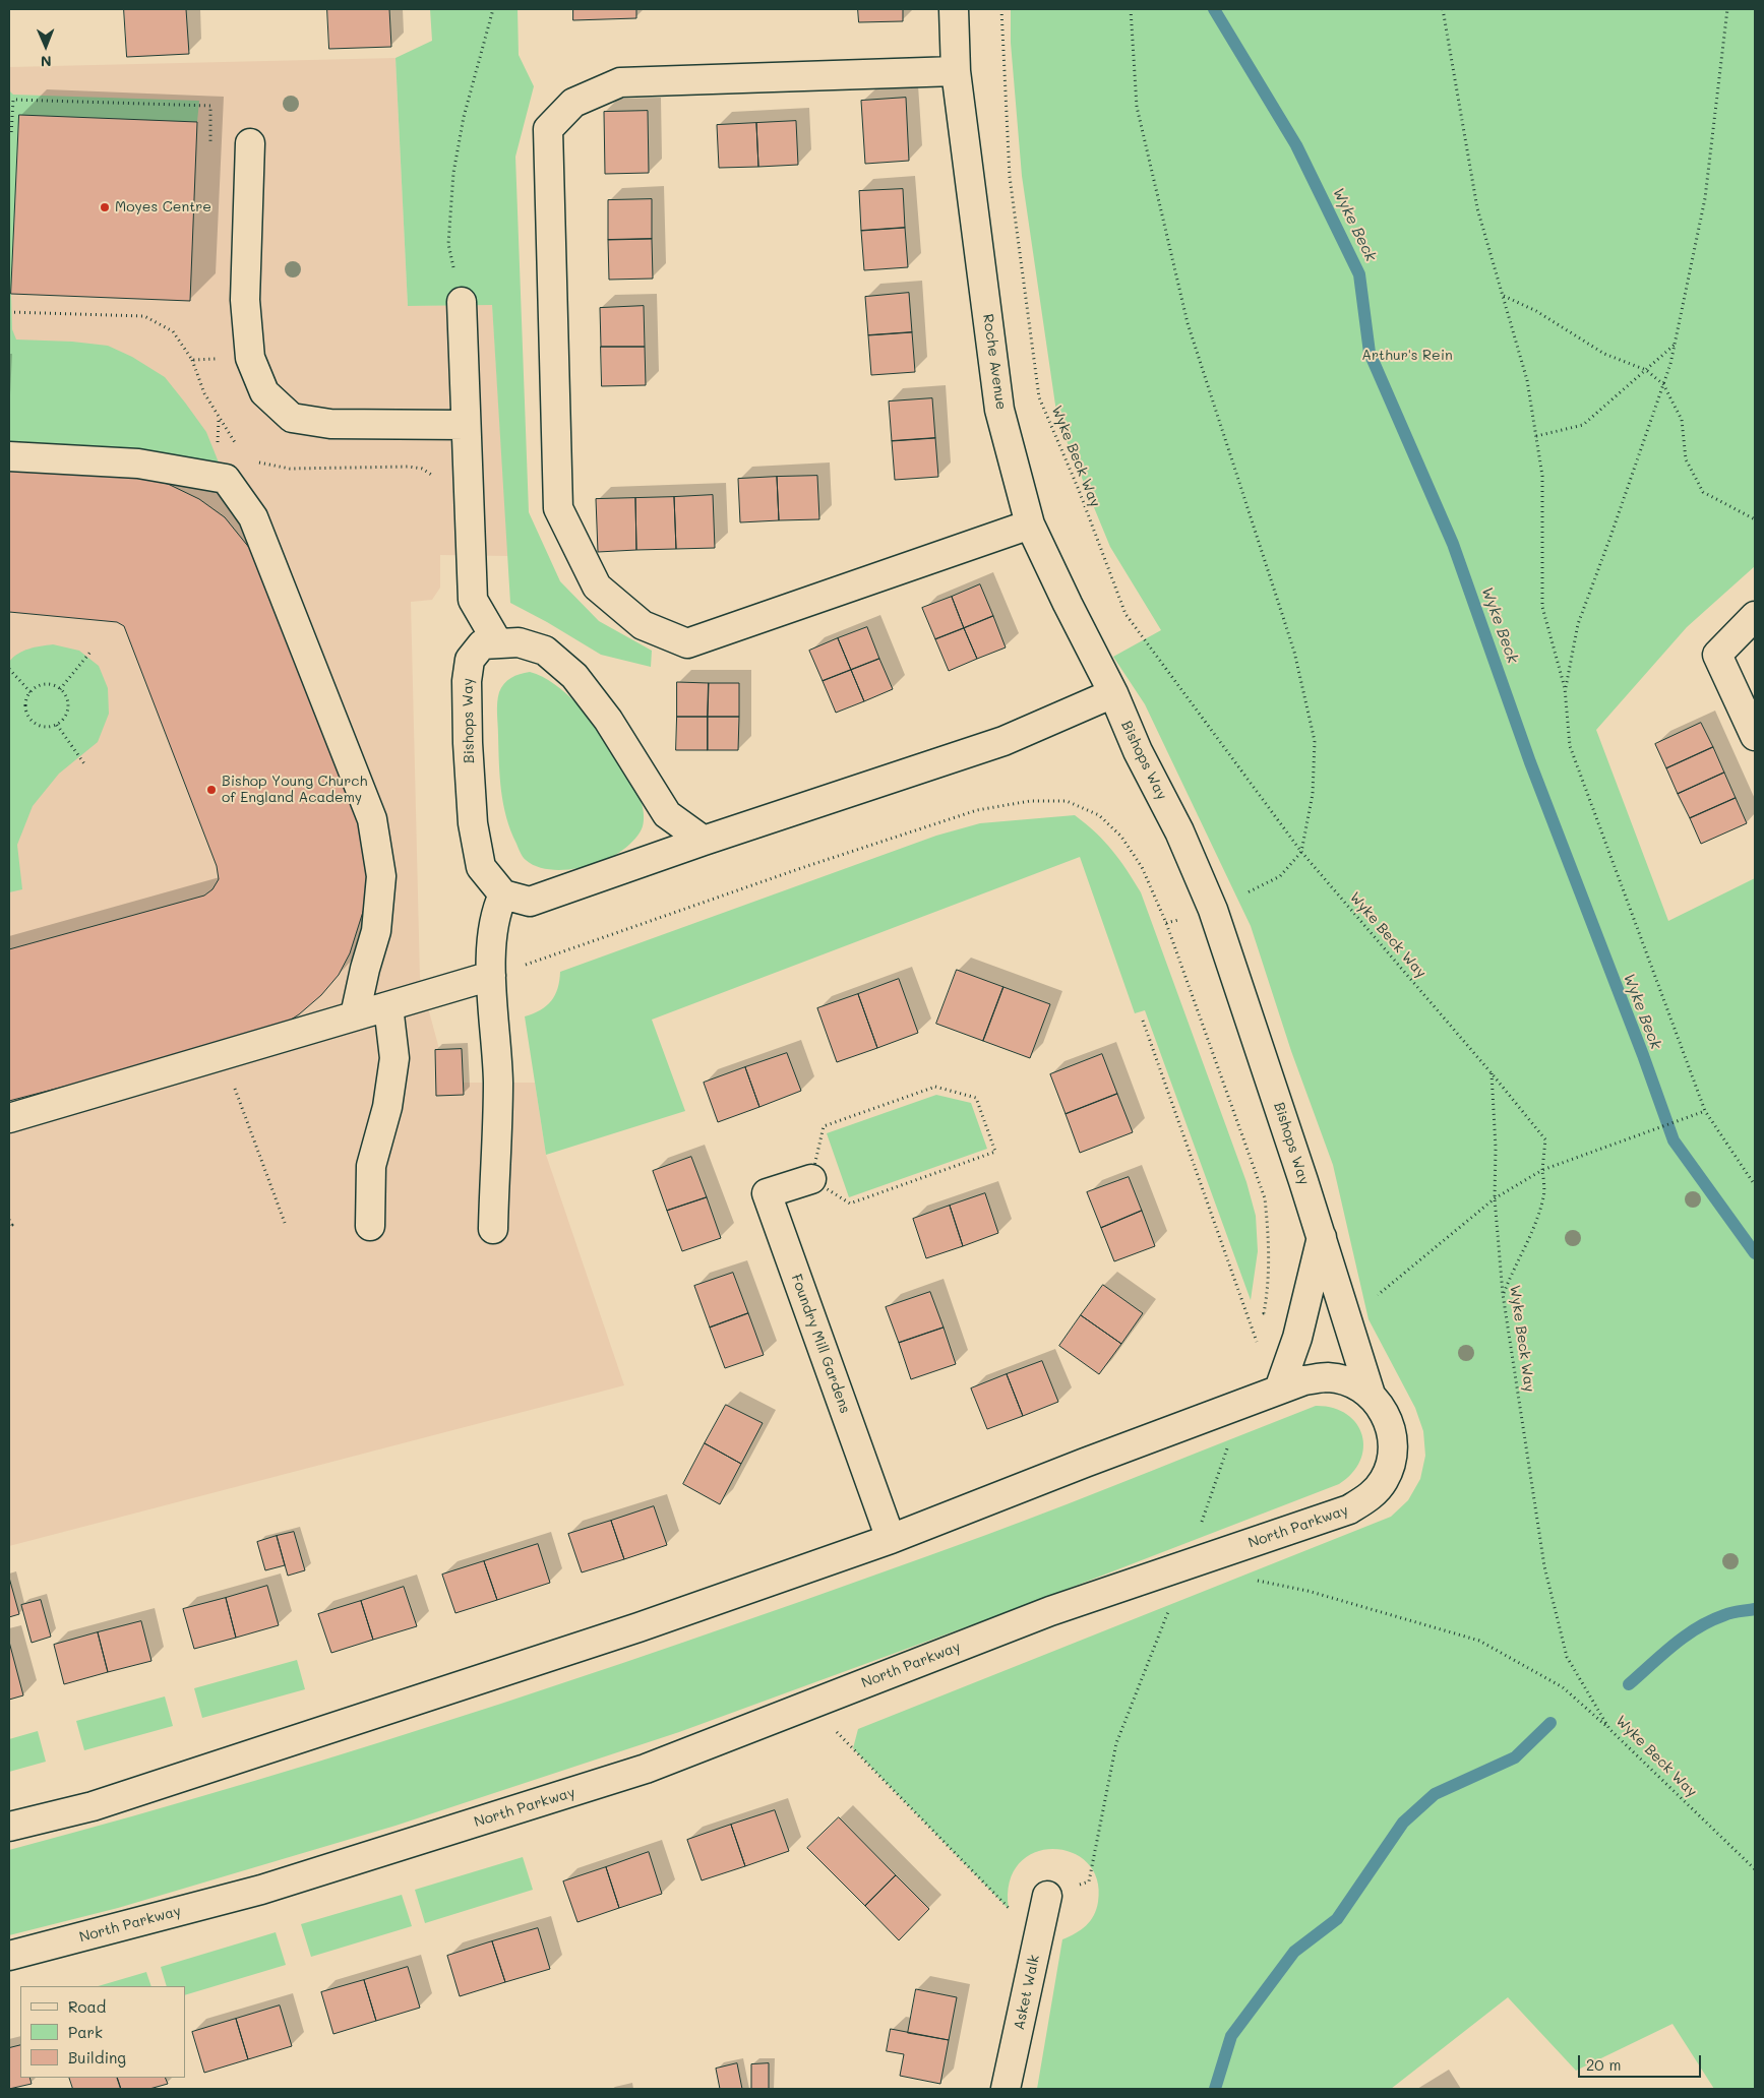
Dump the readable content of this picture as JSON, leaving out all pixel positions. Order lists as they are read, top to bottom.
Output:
{
  "streets": {
    "street": [
      "Roche Avenue",
      "Bishops Way",
      "Foundry Mill Gardens",
      "North Parkway",
      "Asket Walk"
    ],
    "path": ["Wyke Beck Way"]
  },
  "crossings": [
    ["Roche Avenue", "Bishops Way"],
    ["Bishops Way", "North Parkway"],
    ["Foundry Mill Gardens", "North Parkway"]
  ],
  "water": ["Wyke Beck"],
  "parks": ["Arthur's Rein"],
  "places": ["Moyes Centre", "Bishop Young Church of England Academy"],
  "legend": ["Road", "Park", "Building"],
  "scale_bar": "20 m",
  "north": "bottom"
}
